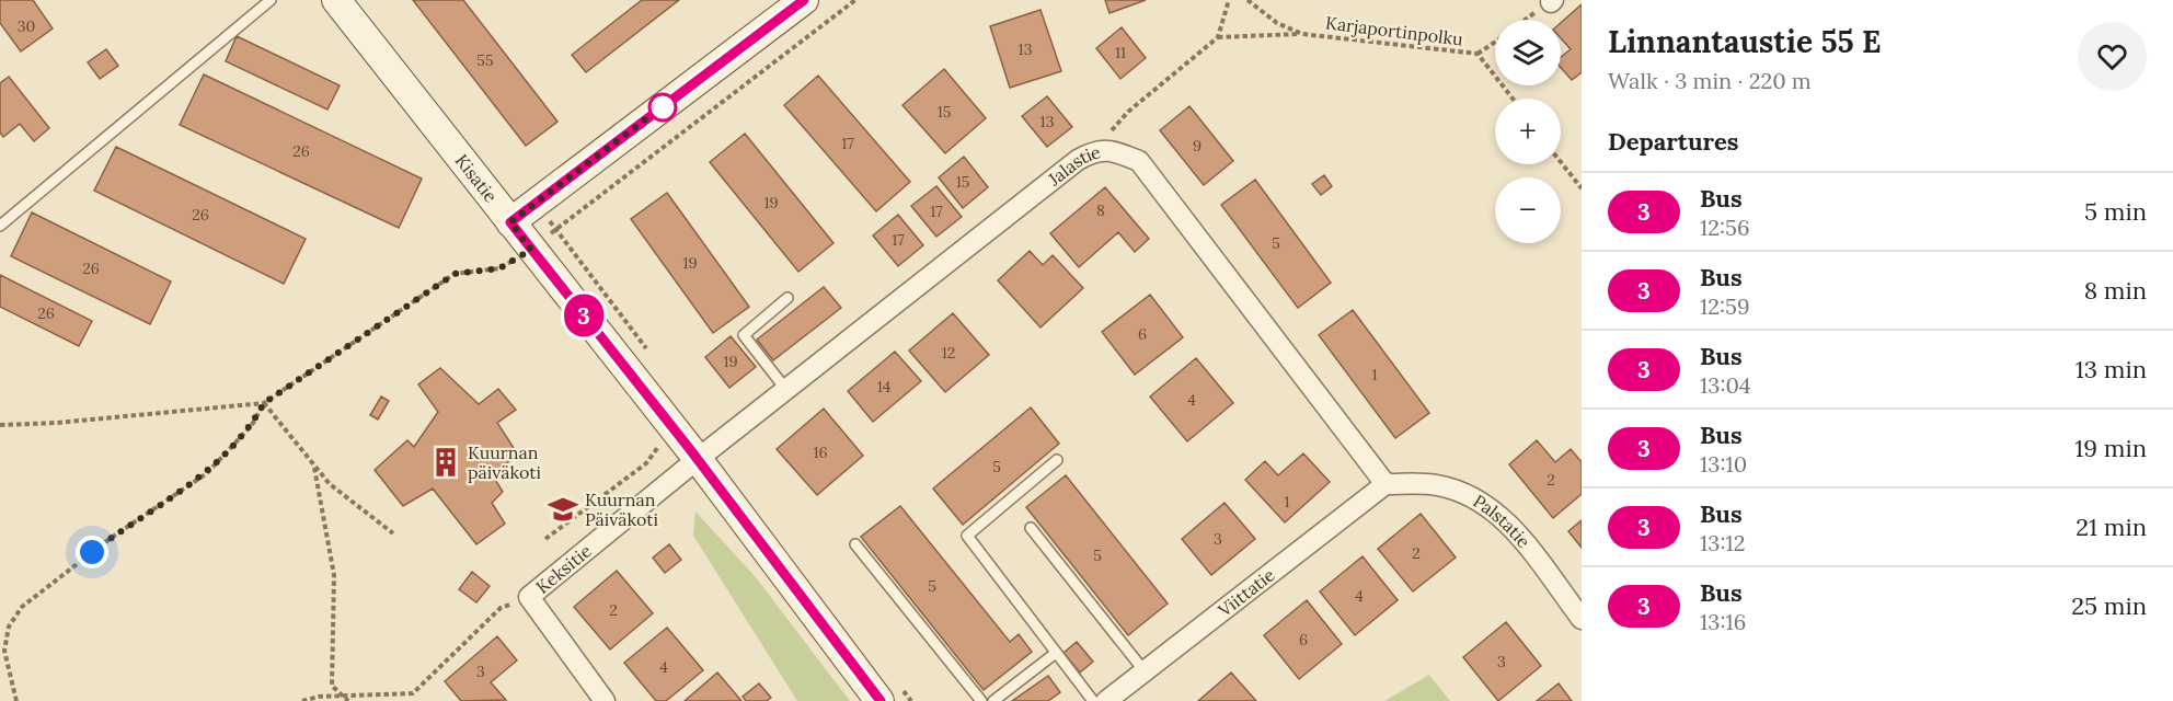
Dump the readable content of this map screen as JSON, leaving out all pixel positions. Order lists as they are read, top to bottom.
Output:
{
  "streets": {
    "street": [
      "Jalastie",
      "Kisatie",
      "Palstatie",
      "Keksitie",
      "Viittatie"
    ],
    "path": ["Karjaportinpolku"]
  },
  "crossings": [
    ["Jalastie", "Kisatie"],
    ["Jalastie", "Palstatie"],
    ["Jalastie", "Keksitie"],
    ["Jalastie", "Viittatie"],
    ["Kisatie", "Keksitie"],
    ["Palstatie", "Viittatie"]
  ],
  "places": {
    "building": ["Kuurnan päiväkoti"],
    "school or university": ["Kuurnan Päiväkoti"]
  },
  "lines": ["bus line 3"],
  "house_numbers": [
    "30",
    "13",
    "11",
    "55",
    "15",
    "13",
    "17",
    "9",
    "26",
    "15",
    "19",
    "8",
    "17",
    "26",
    "17",
    "5",
    "19",
    "26",
    "26",
    "6",
    "12",
    "19",
    "1",
    "14",
    "4",
    "16",
    "5",
    "2",
    "1",
    "3",
    "2",
    "5",
    "5",
    "4",
    "2",
    "6",
    "3",
    "4",
    "3"
  ],
  "page": {
    "on_map": "3",
    "heading": [
      ["Linnantaustie 55 E", "Walk · 3 min · 220 m"],
      "Departures"
    ],
    "map_buttons": ["+", "−"],
    "list": [
      {
        "mark": "3",
        "name": "Bus",
        "note": "12:56",
        "value": "5 min"
      },
      {
        "mark": "3",
        "name": "Bus",
        "note": "12:59",
        "value": "8 min"
      },
      {
        "mark": "3",
        "name": "Bus",
        "note": "13:04",
        "value": "13 min"
      },
      {
        "mark": "3",
        "name": "Bus",
        "note": "13:10",
        "value": "19 min"
      },
      {
        "mark": "3",
        "name": "Bus",
        "note": "13:12",
        "value": "21 min"
      },
      {
        "mark": "3",
        "name": "Bus",
        "note": "13:16",
        "value": "25 min"
      }
    ]
  }
}
